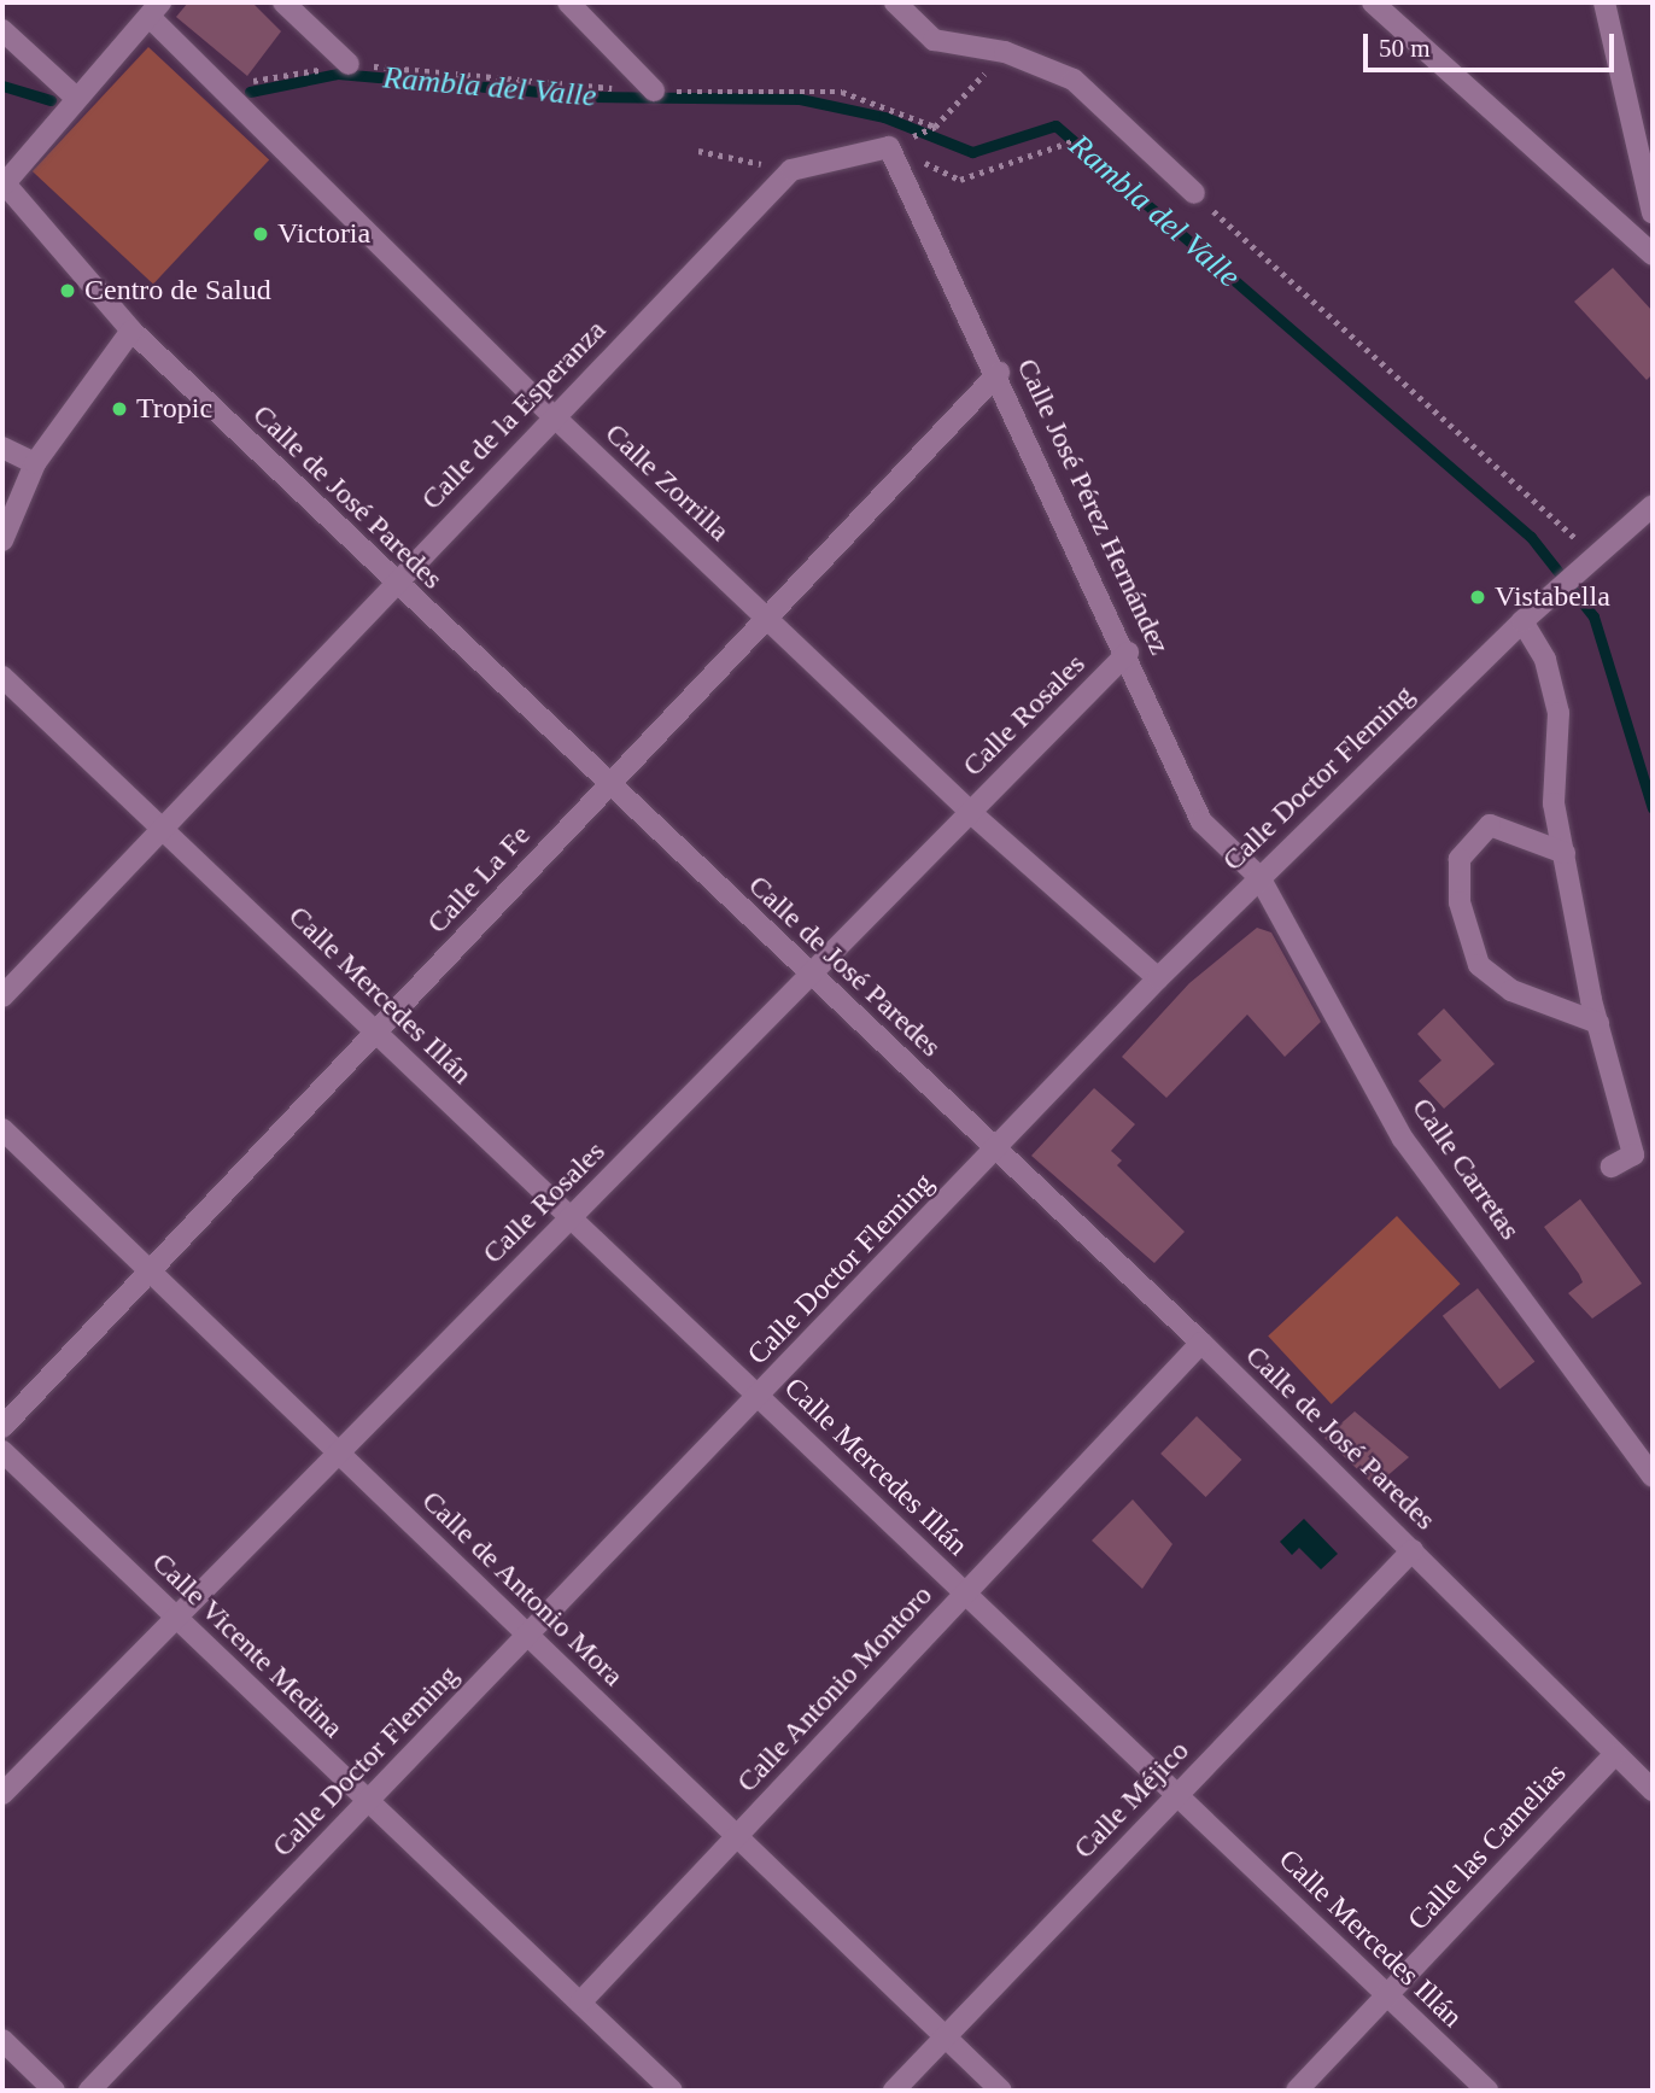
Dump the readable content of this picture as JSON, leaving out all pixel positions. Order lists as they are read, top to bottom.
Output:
{
  "streets": {
    "street": [
      "Calle de la Esperanza",
      "Calle Zorrilla",
      "Calle de José Paredes",
      "Calle José Pérez Hernández",
      "Calle Rosales",
      "Calle Doctor Fleming",
      "Calle La Fe",
      "Calle Mercedes Illán",
      "Calle Carretas",
      "Calle de Antonio Mora",
      "Calle Vicente Medina",
      "Calle Antonio Montoro",
      "Calle Méjico",
      "Calle las Camelias"
    ]
  },
  "crossings": [
    ["Calle de la Esperanza", "Calle Zorrilla"],
    ["Calle de la Esperanza", "Calle de José Paredes"],
    ["Calle de la Esperanza", "Calle Mercedes Illán"],
    ["Calle Zorrilla", "Calle Rosales"],
    ["Calle Zorrilla", "Calle Doctor Fleming"],
    ["Calle Zorrilla", "Calle La Fe"],
    ["Calle de José Paredes", "Calle Rosales"],
    ["Calle de José Paredes", "Calle Doctor Fleming"],
    ["Calle de José Paredes", "Calle La Fe"],
    ["Calle de José Paredes", "Calle Antonio Montoro"],
    ["Calle de José Paredes", "Calle Méjico"],
    ["Calle de José Paredes", "Calle las Camelias"],
    ["Calle José Pérez Hernández", "Calle Rosales"],
    ["Calle José Pérez Hernández", "Calle Doctor Fleming"],
    ["Calle José Pérez Hernández", "Calle La Fe"],
    ["Calle José Pérez Hernández", "Calle Carretas"],
    ["Calle Rosales", "Calle Mercedes Illán"],
    ["Calle Rosales", "Calle de Antonio Mora"],
    ["Calle Rosales", "Calle Vicente Medina"],
    ["Calle Doctor Fleming", "Calle Mercedes Illán"],
    ["Calle Doctor Fleming", "Calle Carretas"],
    ["Calle Doctor Fleming", "Calle de Antonio Mora"],
    ["Calle Doctor Fleming", "Calle Vicente Medina"],
    ["Calle La Fe", "Calle Mercedes Illán"],
    ["Calle La Fe", "Calle de Antonio Mora"],
    ["Calle Mercedes Illán", "Calle Antonio Montoro"],
    ["Calle Mercedes Illán", "Calle Méjico"],
    ["Calle Mercedes Illán", "Calle las Camelias"],
    ["Calle de Antonio Mora", "Calle Antonio Montoro"],
    ["Calle de Antonio Mora", "Calle Méjico"],
    ["Calle Vicente Medina", "Calle Antonio Montoro"]
  ],
  "water": ["Rambla del Valle"],
  "places": [
    "Victoria",
    "Centro de Salud",
    "Tropic",
    "Vistabella"
  ],
  "scale_bar": "50 m"
}
